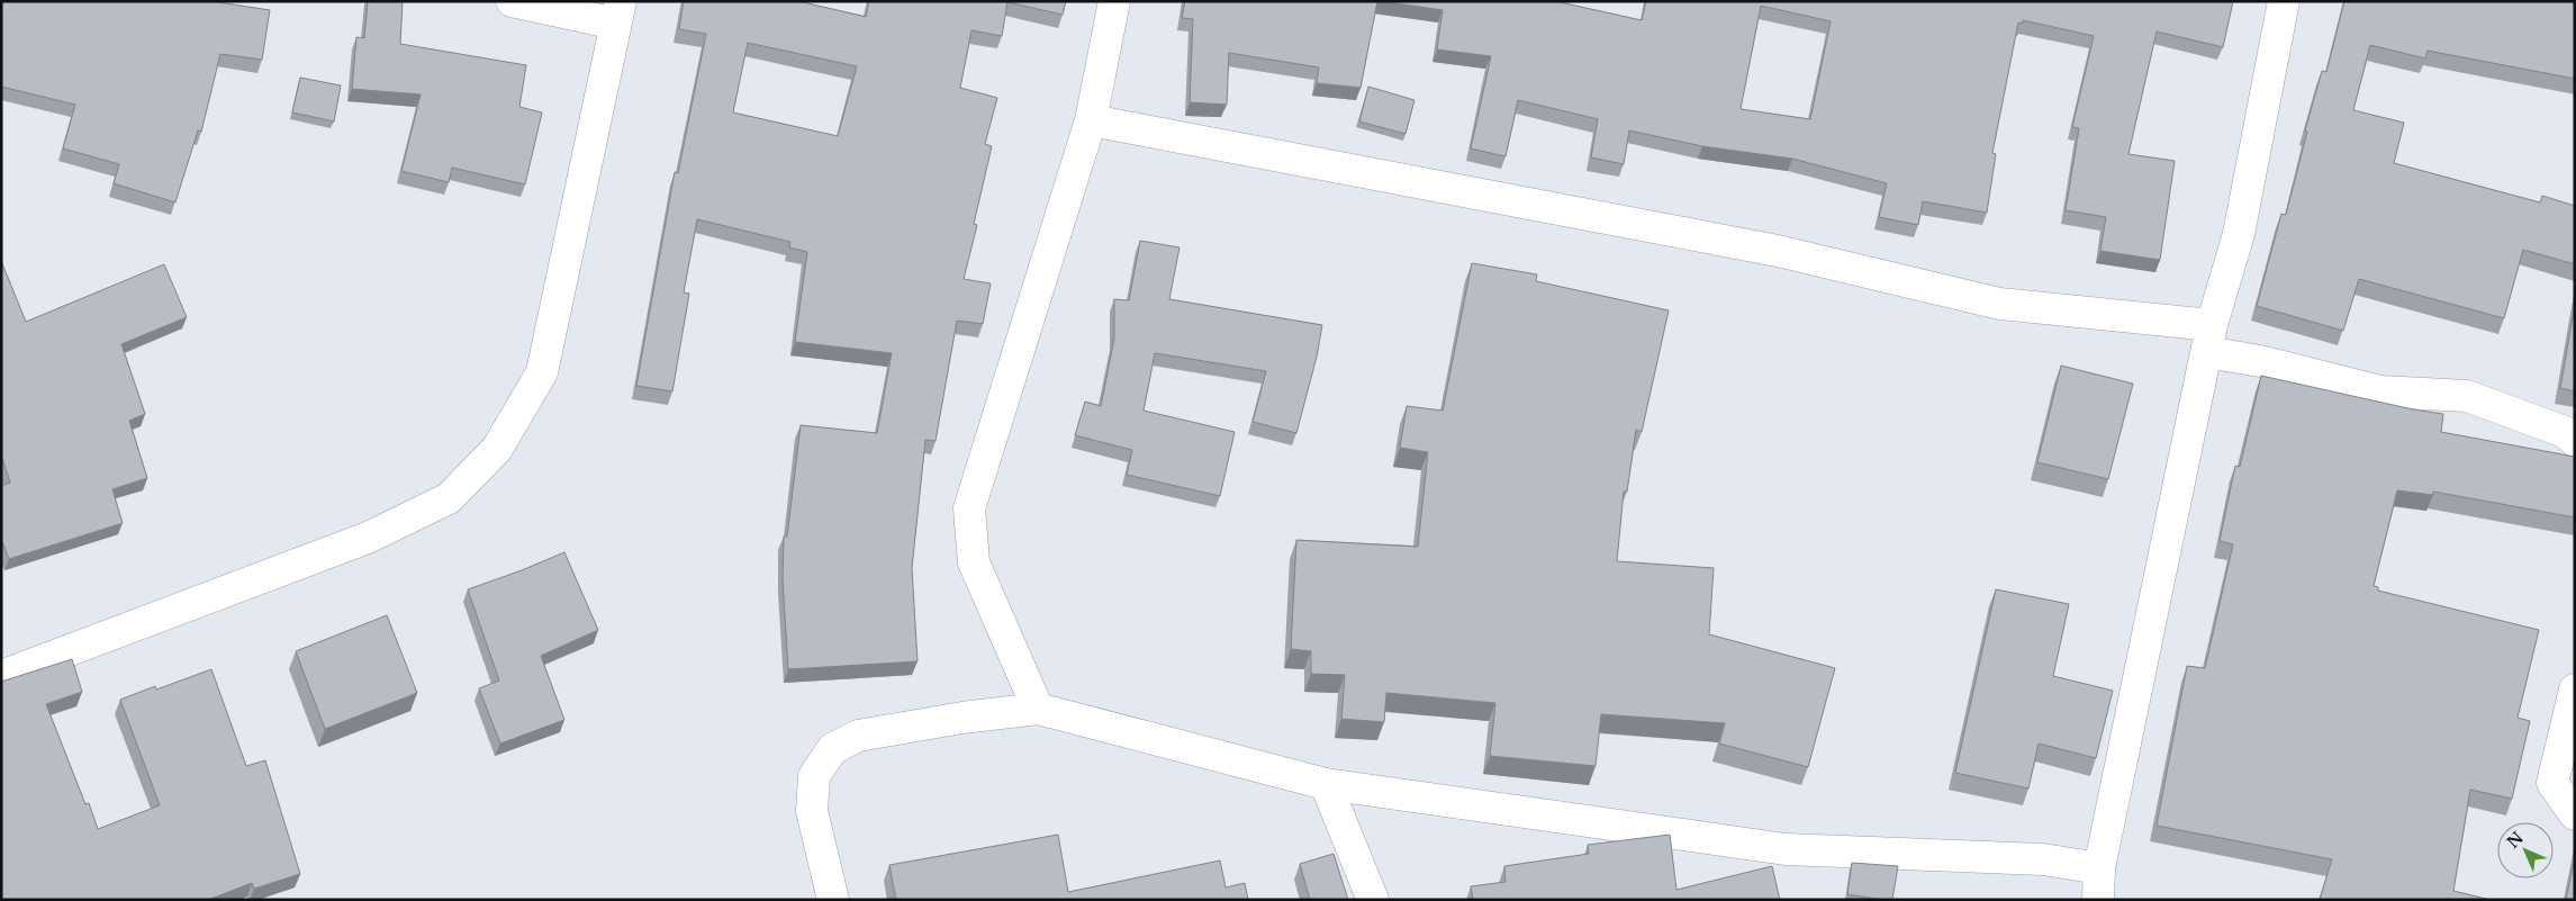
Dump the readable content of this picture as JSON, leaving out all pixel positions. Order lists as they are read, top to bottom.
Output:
{
  "north": "top left"
}
